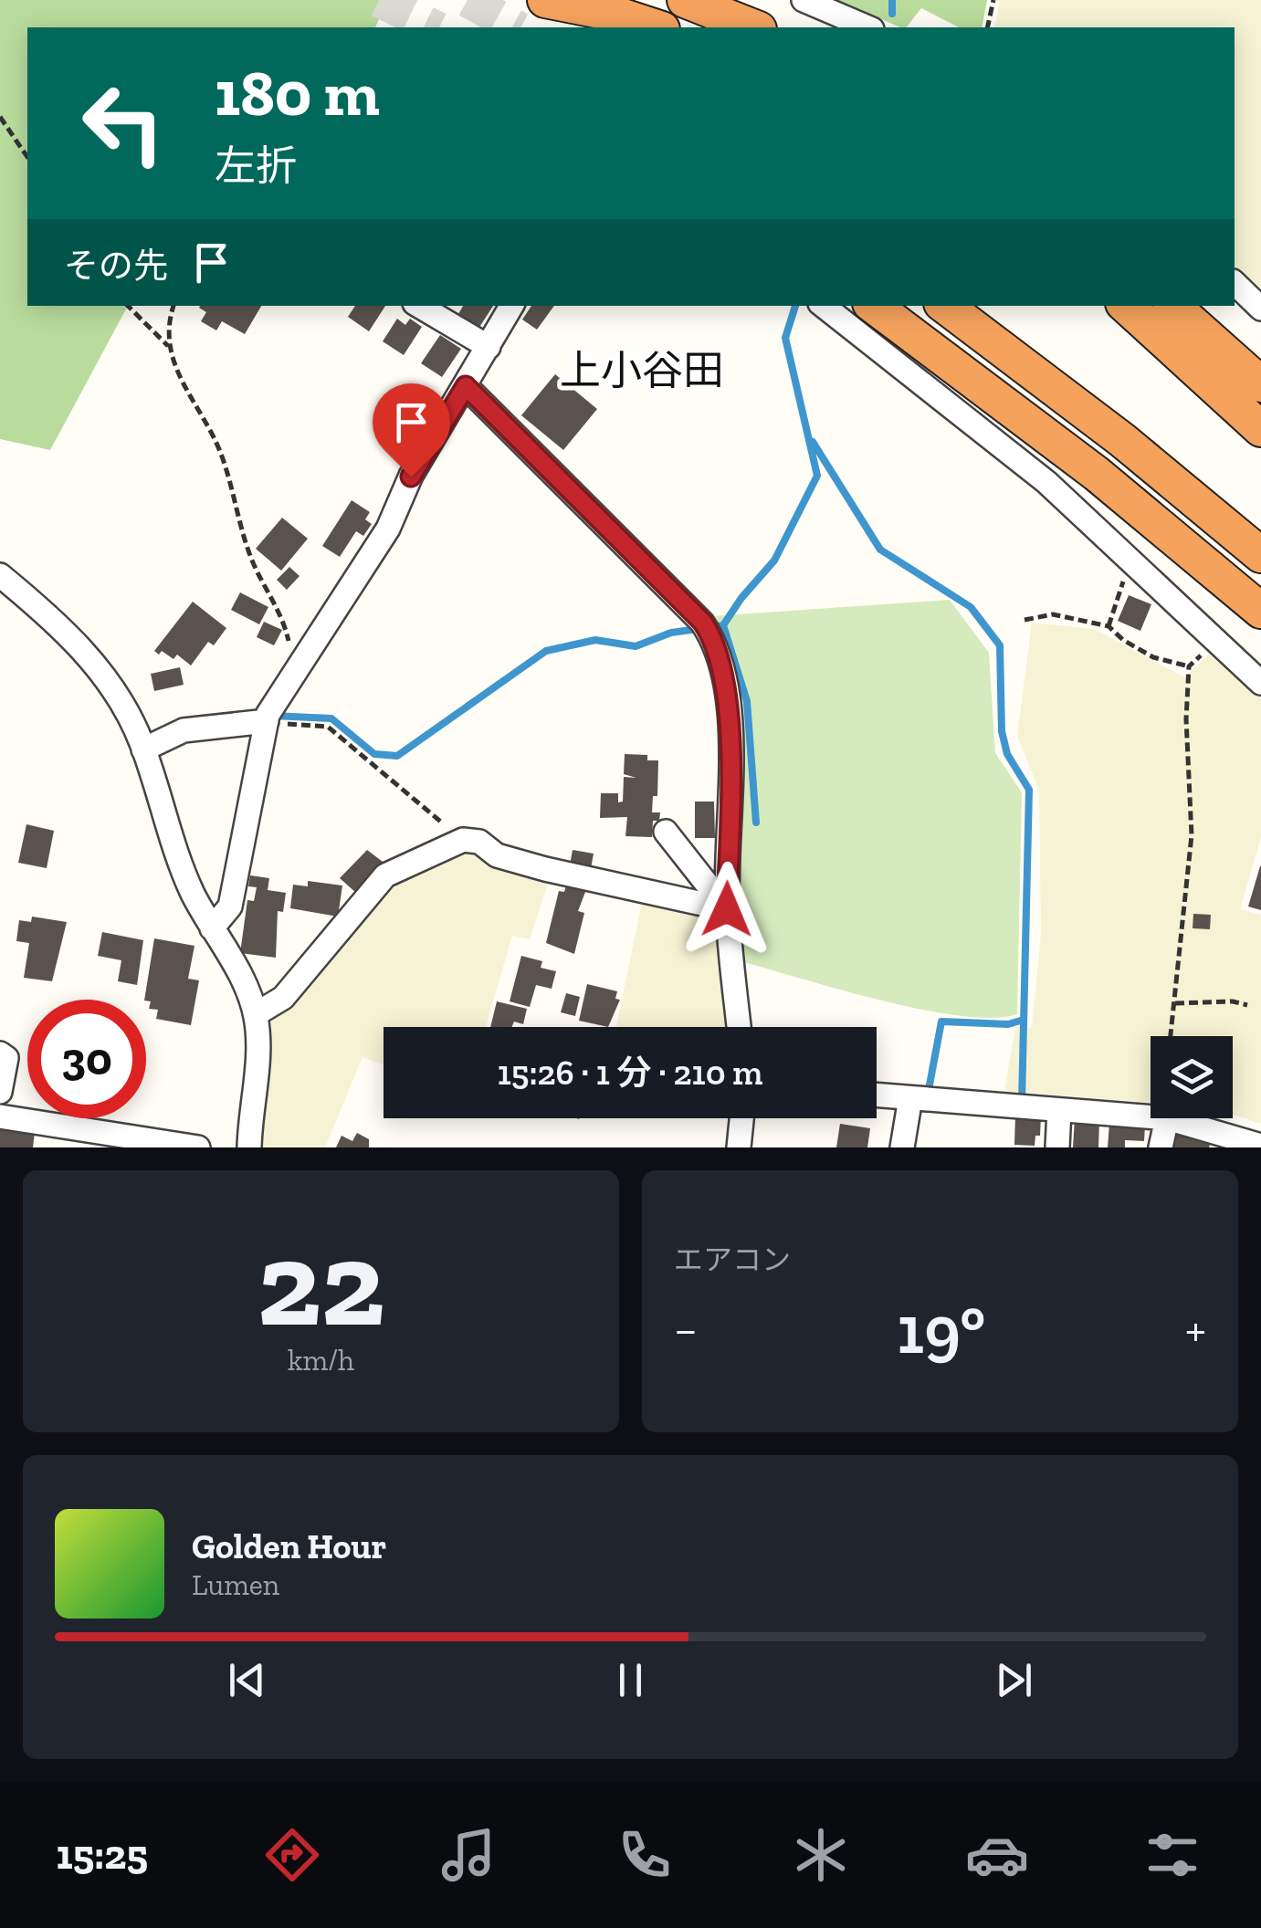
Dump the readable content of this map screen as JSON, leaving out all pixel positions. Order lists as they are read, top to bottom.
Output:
{
  "districts": ["上小谷田"],
  "page": {
    "turn": ["180 m", "左折"],
    "then": "その先",
    "limit": "30",
    "trip": "15:26 · 1 分 · 210 m",
    "tile": [
      ["22", "km/h"],
      "エアコン"
    ],
    "heat": ["−", "19°", "+"],
    "song": ["Golden Hour", "Lumen"],
    "tabs": "15:25"
  }
}
